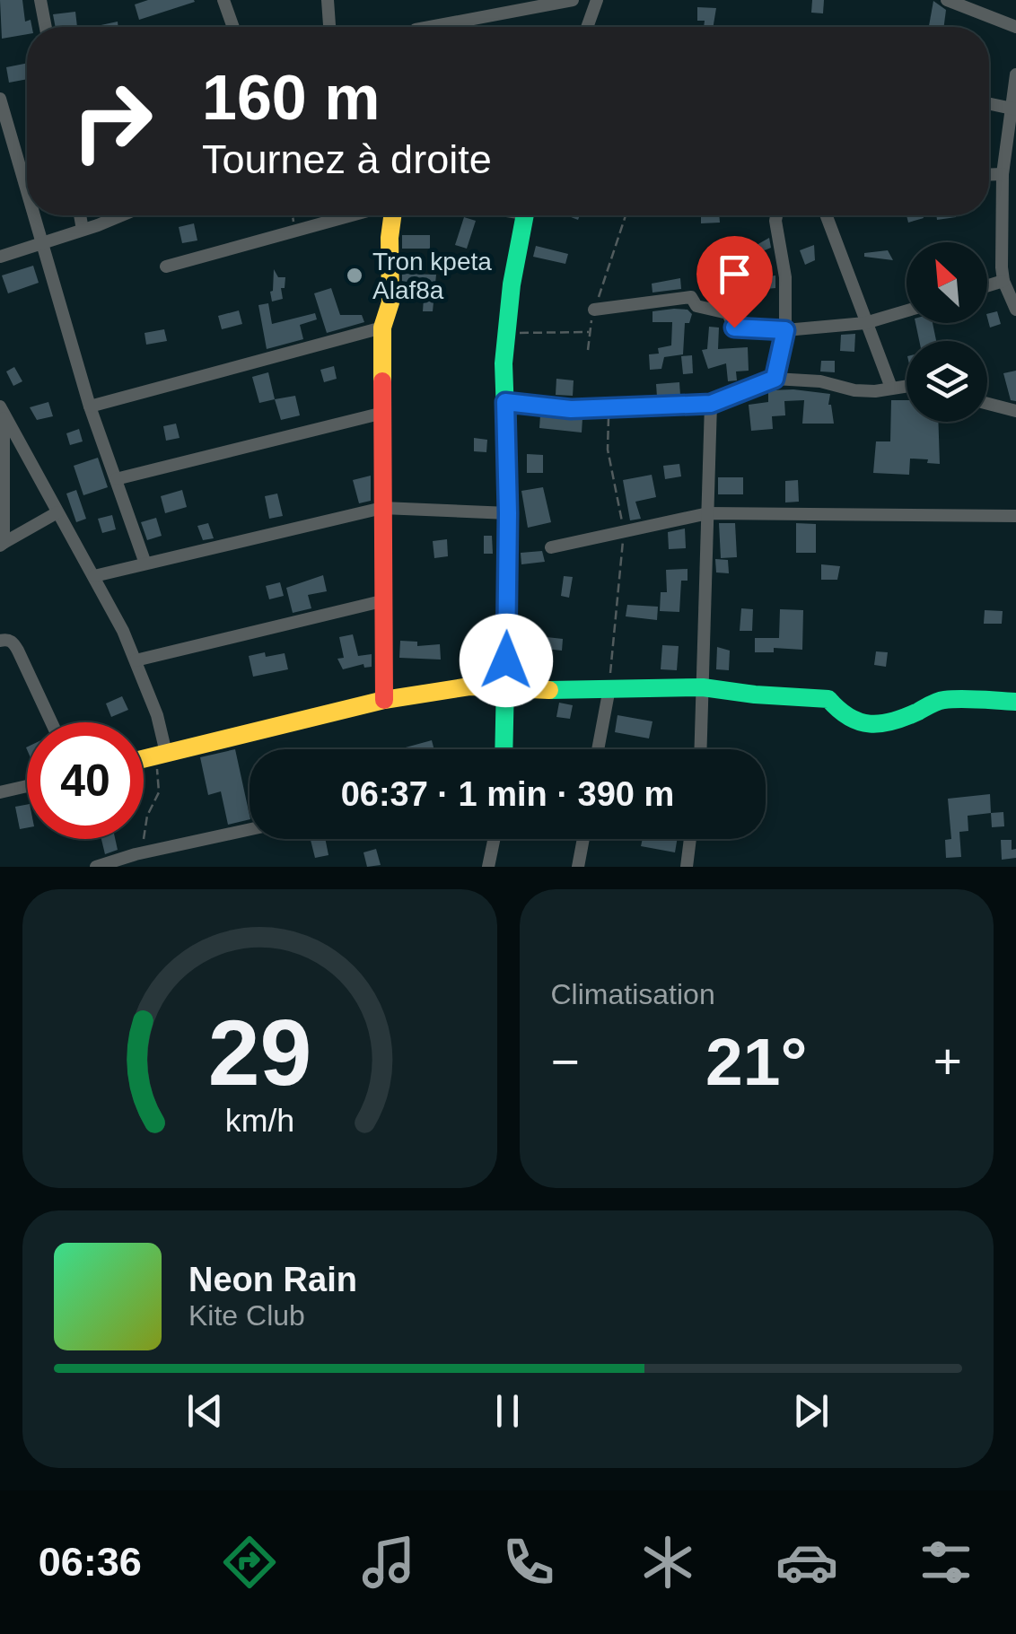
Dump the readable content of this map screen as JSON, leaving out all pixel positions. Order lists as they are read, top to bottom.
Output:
{
  "places": ["Tron kpeta Alaf8a"],
  "north": "top left",
  "page": {
    "turn": ["160 m", "Tournez à droite"],
    "limit": "40",
    "trip": "06:37 · 1 min · 390 m",
    "tile": "Climatisation",
    "heat": ["−", "21°", "+"],
    "song": ["Neon Rain", "Kite Club"],
    "tabs": "06:36",
    "gauge": ["29", "km/h"]
  }
}
